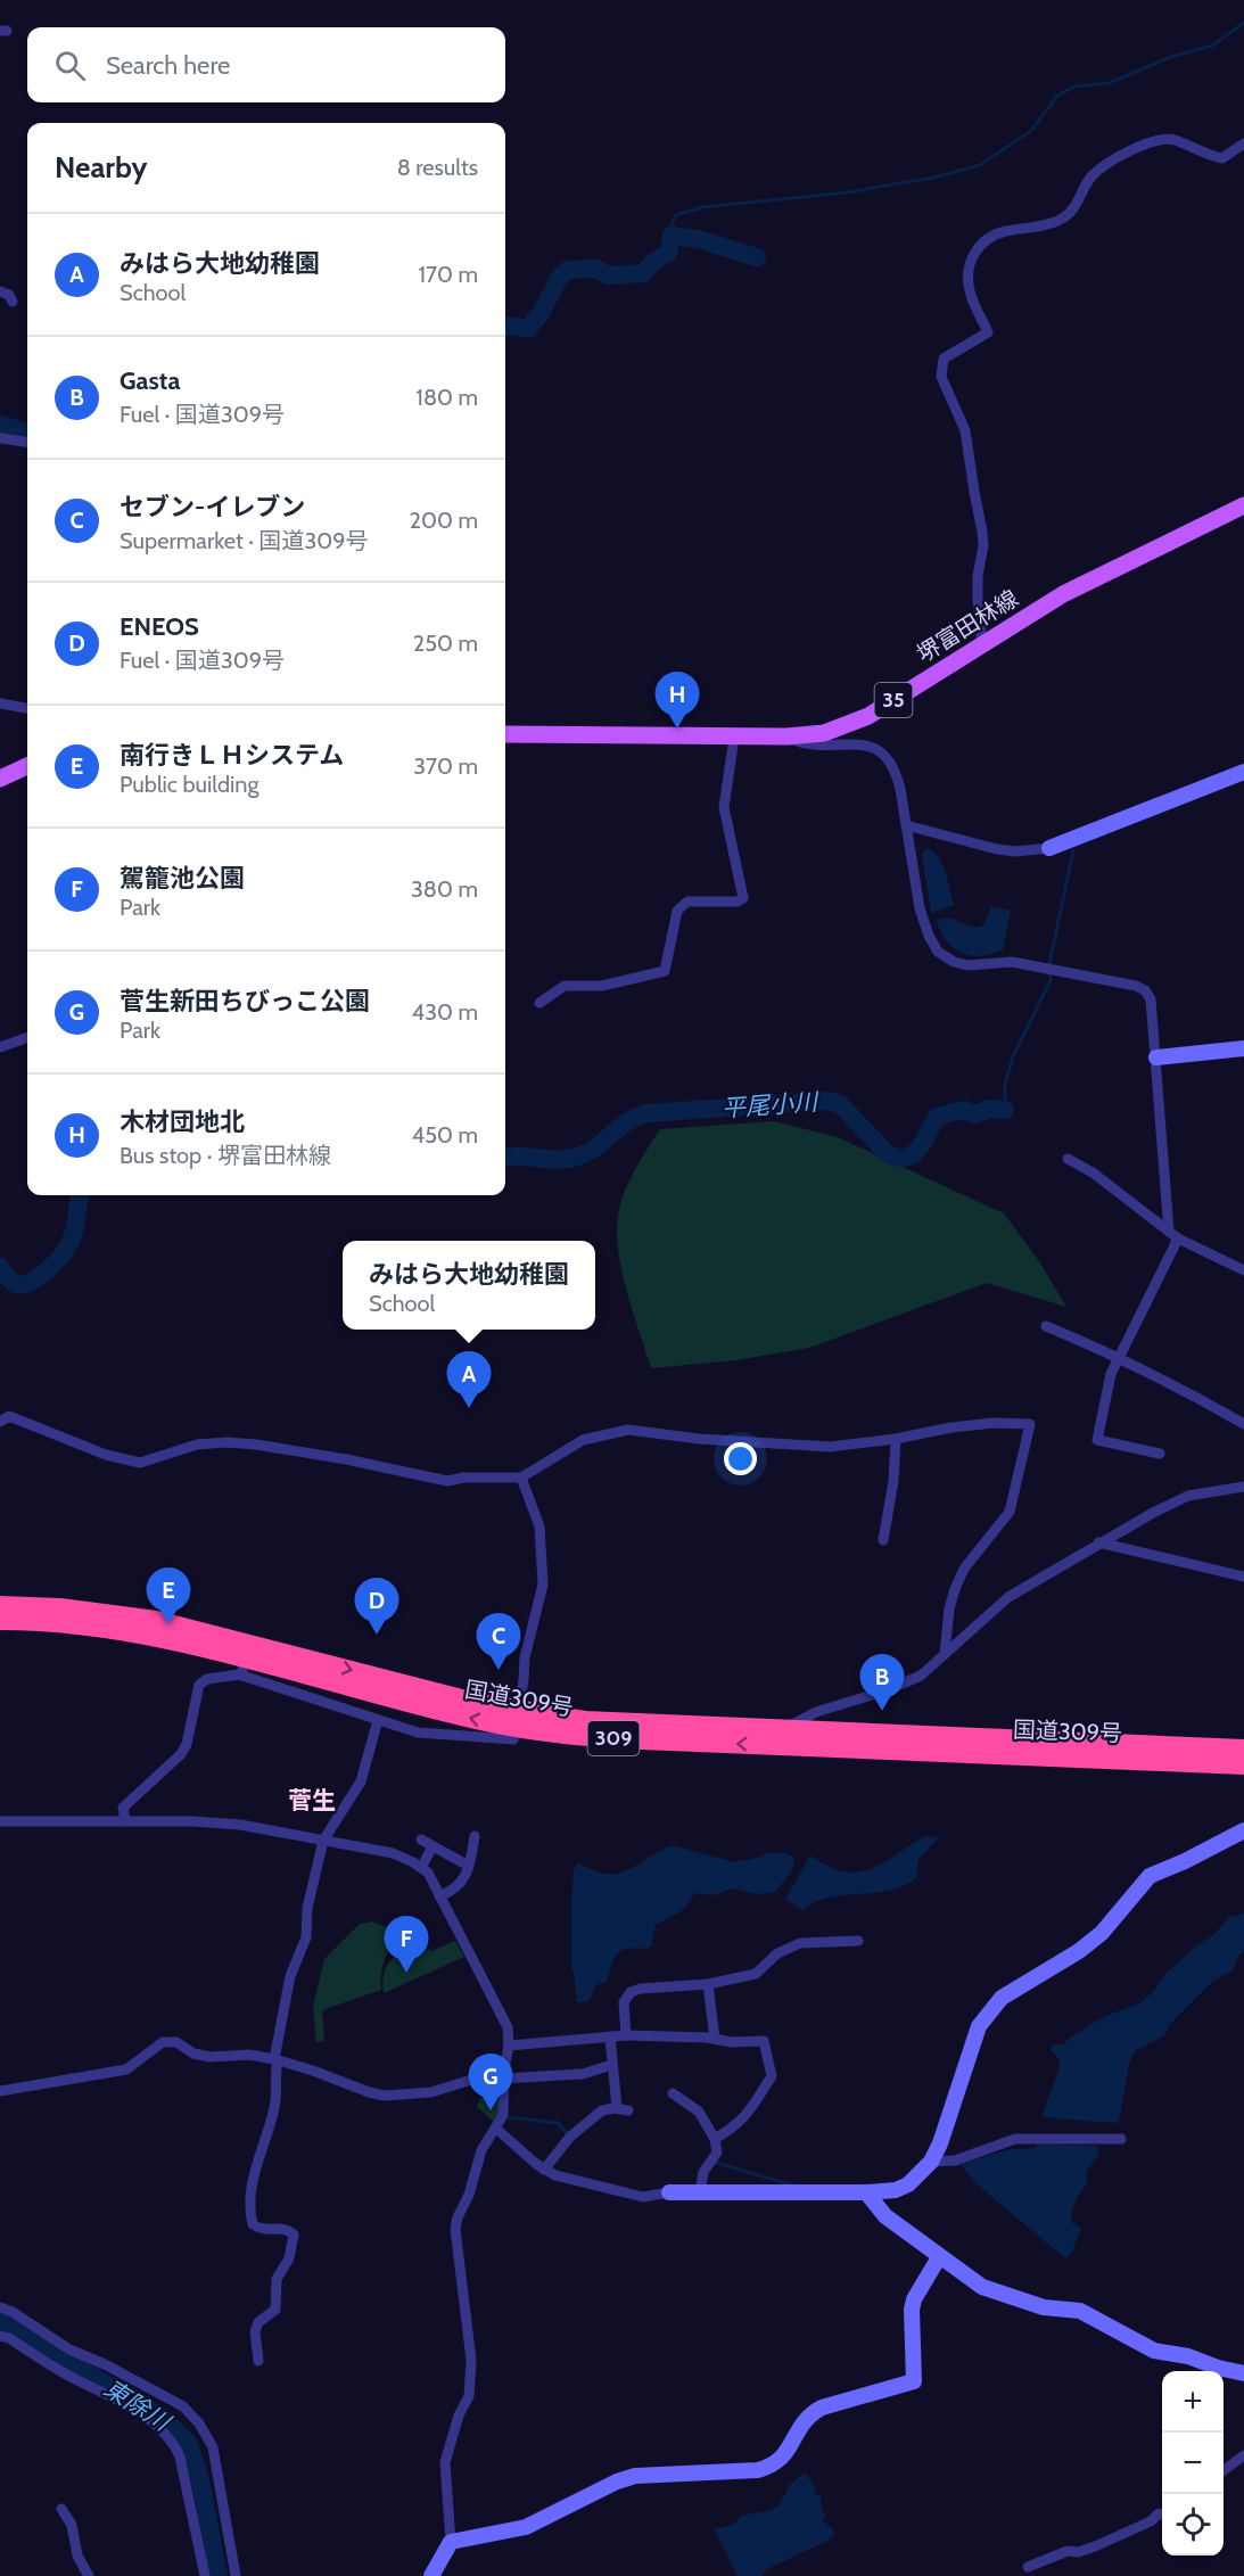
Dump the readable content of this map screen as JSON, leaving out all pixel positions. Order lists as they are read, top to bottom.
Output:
{
  "streets": {
    "highway": ["国道309号", "309"],
    "main road": ["堺富田林線", "35"]
  },
  "districts": ["菅生"],
  "water": ["平尾小川", "東除川"],
  "page": {
    "search": "Search here",
    "heading": ["Nearby", "8 results"],
    "list": [
      {
        "mark": "A",
        "name": "みはら大地幼稚園",
        "note": "School",
        "value": "170 m"
      },
      {
        "mark": "B",
        "name": "Gasta",
        "note": "Fuel · 国道309号",
        "value": "180 m"
      },
      {
        "mark": "C",
        "name": "セブン-イレブン",
        "note": "Supermarket · 国道309号",
        "value": "200 m"
      },
      {
        "mark": "D",
        "name": "ENEOS",
        "note": "Fuel · 国道309号",
        "value": "250 m"
      },
      {
        "mark": "E",
        "name": "南行きＬＨシステム",
        "note": "Public building",
        "value": "370 m"
      },
      {
        "mark": "F",
        "name": "駕籠池公園",
        "note": "Park",
        "value": "380 m"
      },
      {
        "mark": "G",
        "name": "菅生新田ちびっこ公園",
        "note": "Park",
        "value": "430 m"
      },
      {
        "mark": "H",
        "name": "木材団地北",
        "note": "Bus stop · 堺富田林線",
        "value": "450 m"
      }
    ],
    "pins": [
      "H",
      "A",
      "E",
      "D",
      "C",
      "B",
      "F",
      "G"
    ],
    "popup": ["みはら大地幼稚園", "School"],
    "map_buttons": ["+", "−"]
  }
}
